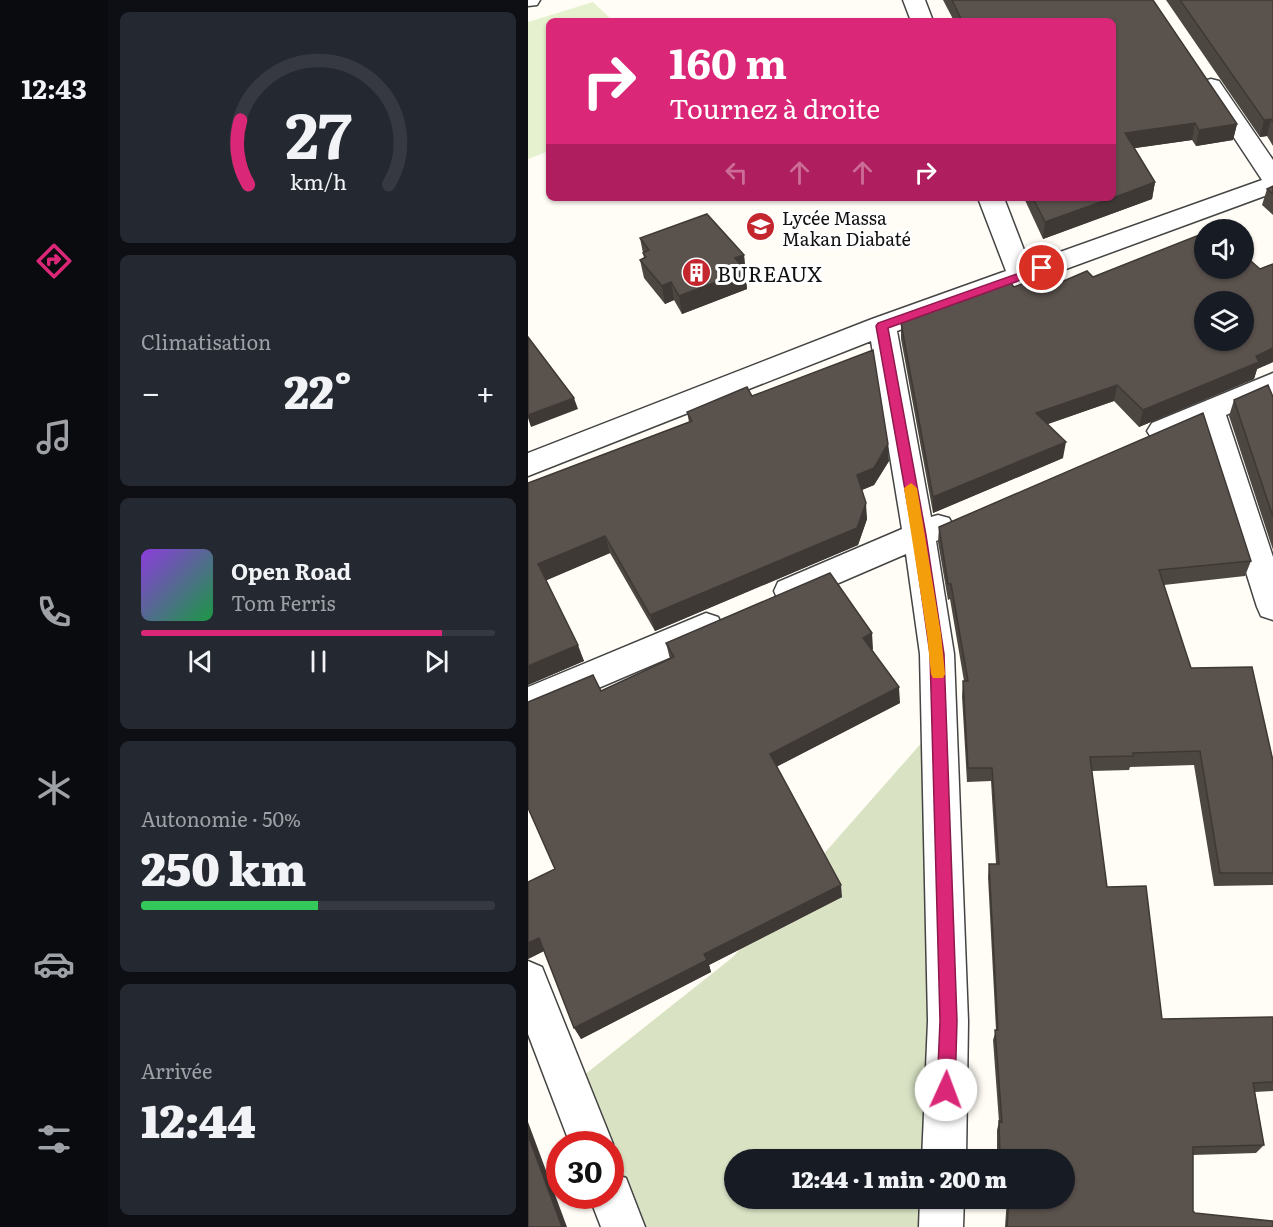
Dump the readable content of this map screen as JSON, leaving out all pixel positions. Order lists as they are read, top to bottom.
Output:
{
  "places": {
    "school or university": ["Lycée Massa Makan Diabaté"],
    "building": ["BUREAUX"]
  },
  "page": {
    "tabs": "12:43",
    "turn": ["160 m", "Tournez à droite"],
    "tile": [
      "Climatisation",
      ["Autonomie · 50%", "250 km"],
      ["Arrivée", "12:44"]
    ],
    "heat": ["−", "22°", "+"],
    "song": ["Open Road", "Tom Ferris"],
    "limit": "30",
    "trip": "12:44 · 1 min · 200 m",
    "gauge": ["27", "km/h"]
  }
}
